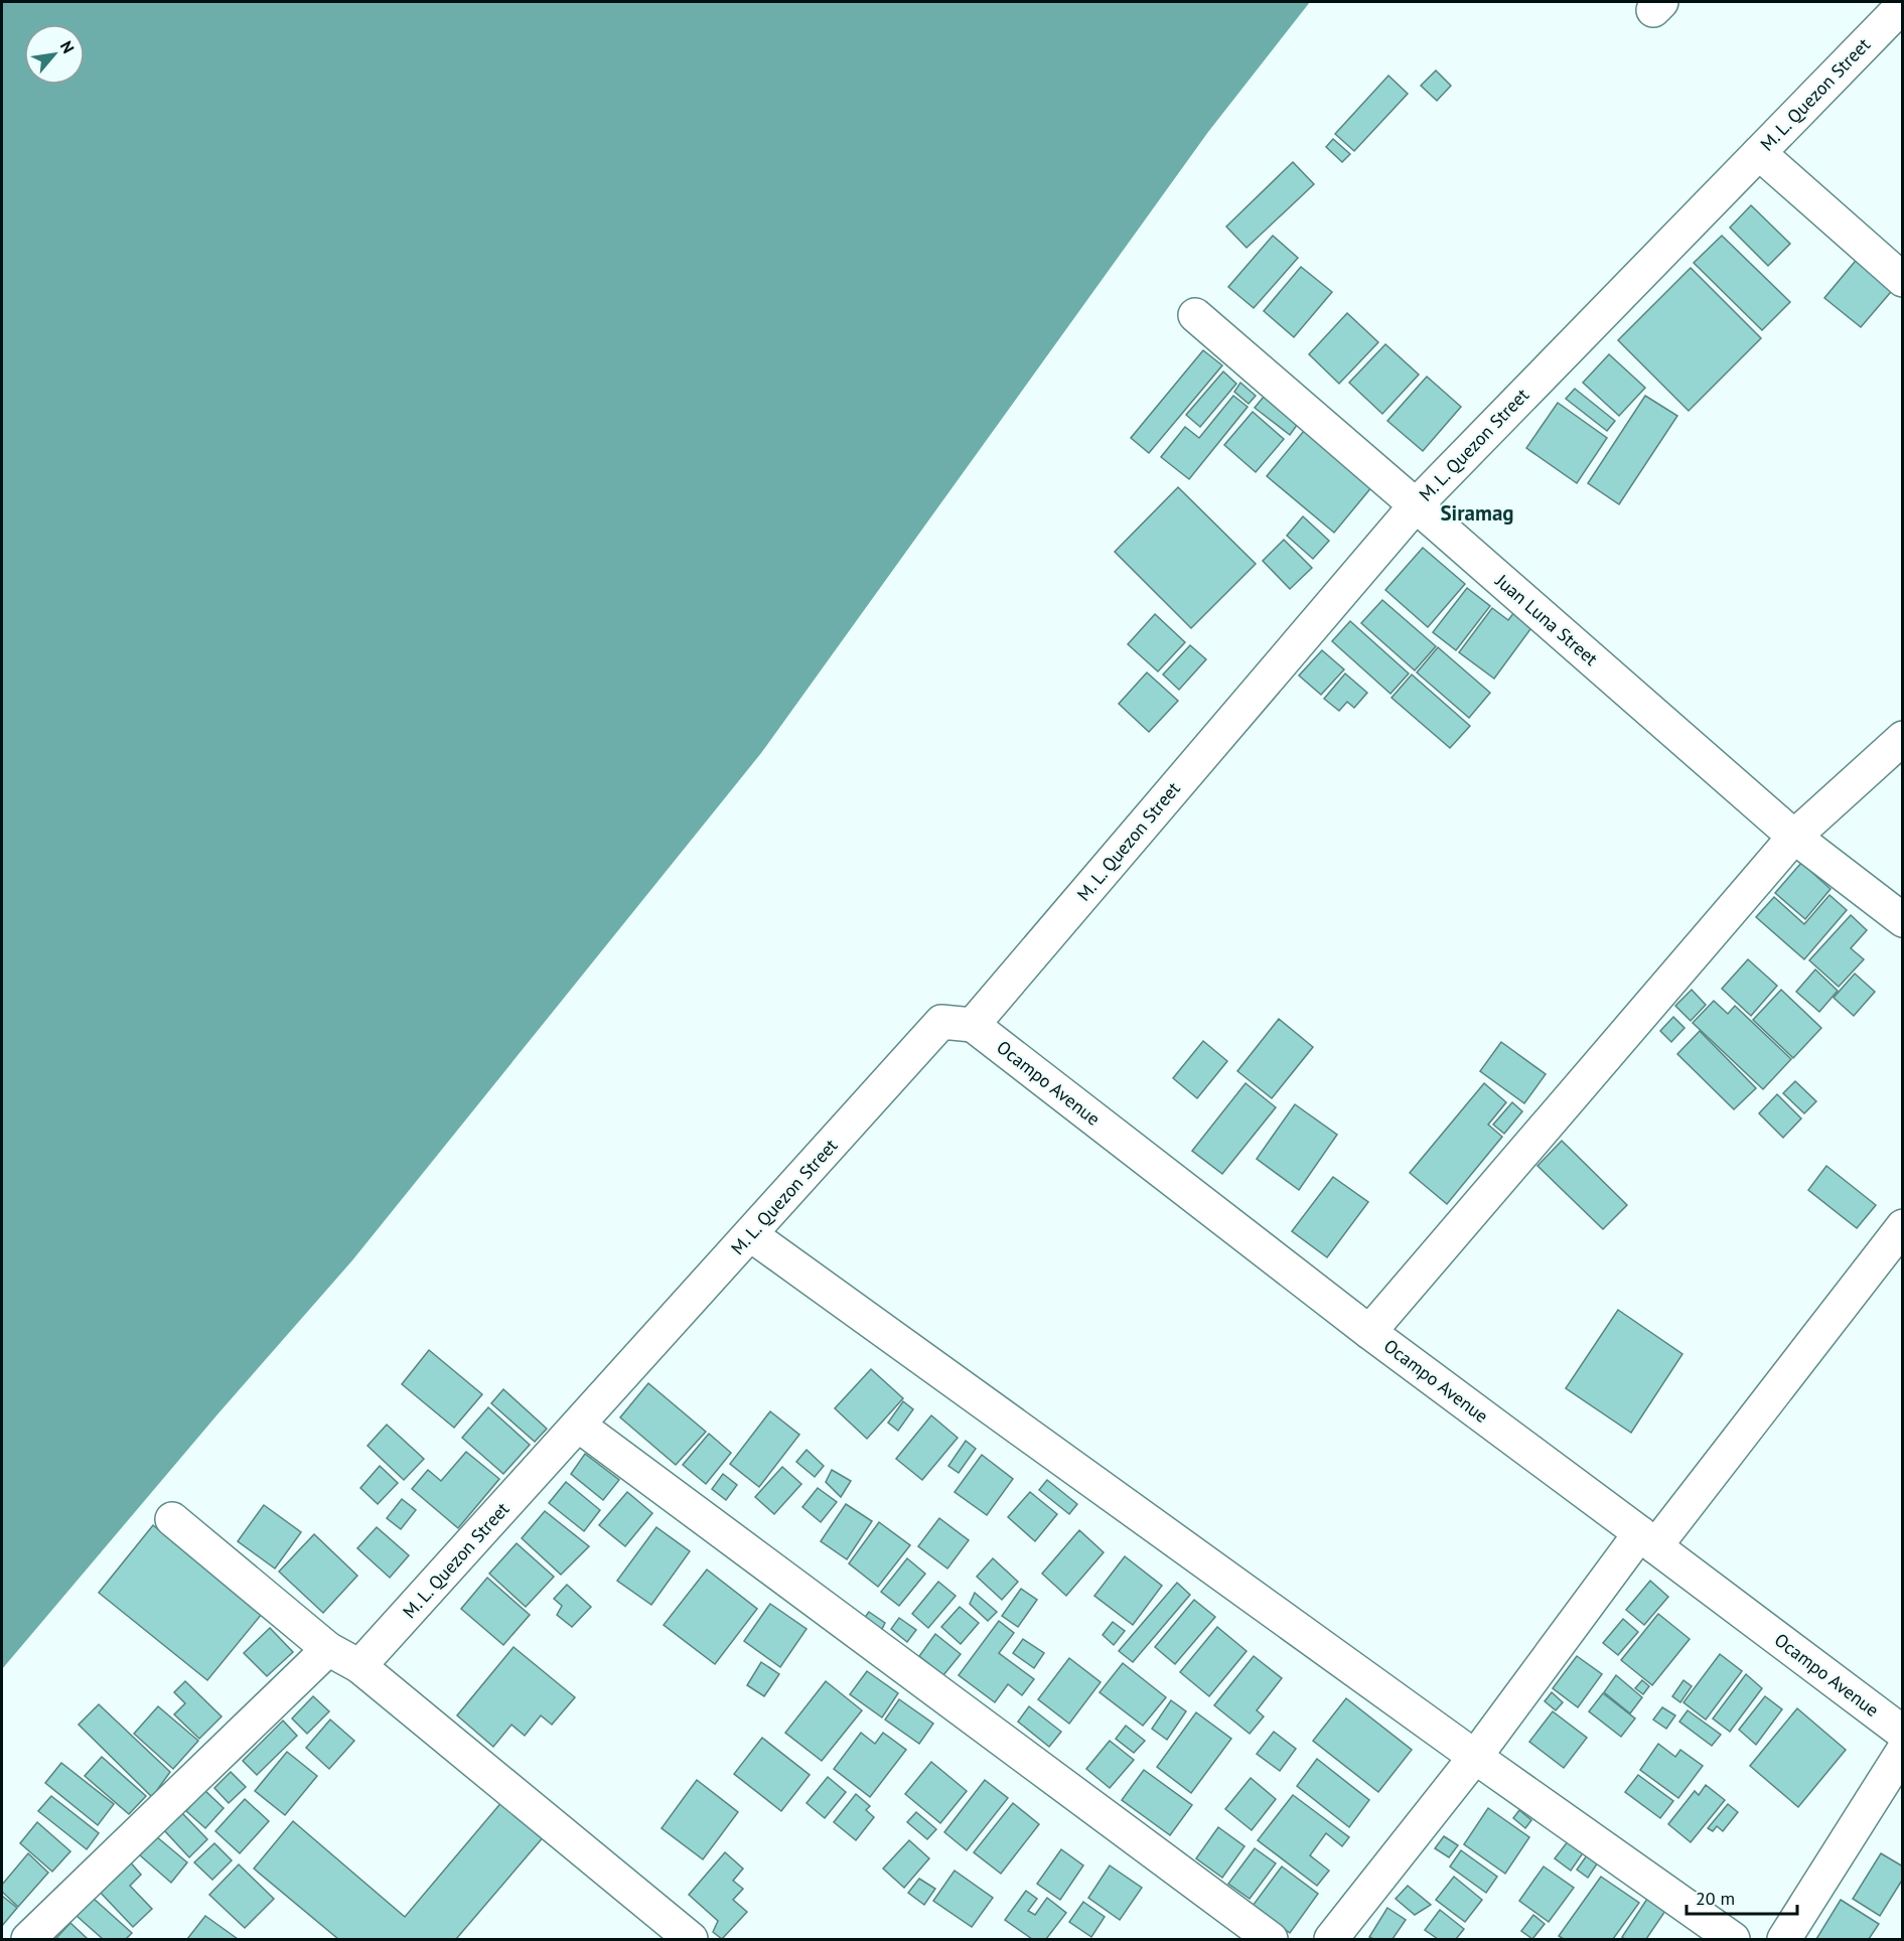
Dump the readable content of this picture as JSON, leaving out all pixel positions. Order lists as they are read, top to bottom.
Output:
{
  "streets": {
    "street": ["M. L. Quezon Street", "Juan Luna Street", "Ocampo Avenue"]
  },
  "crossings": [
    ["M. L. Quezon Street", "Juan Luna Street"],
    ["M. L. Quezon Street", "Ocampo Avenue"]
  ],
  "districts": ["Siramag"],
  "scale_bar": "20 m",
  "north": "top right"
}
